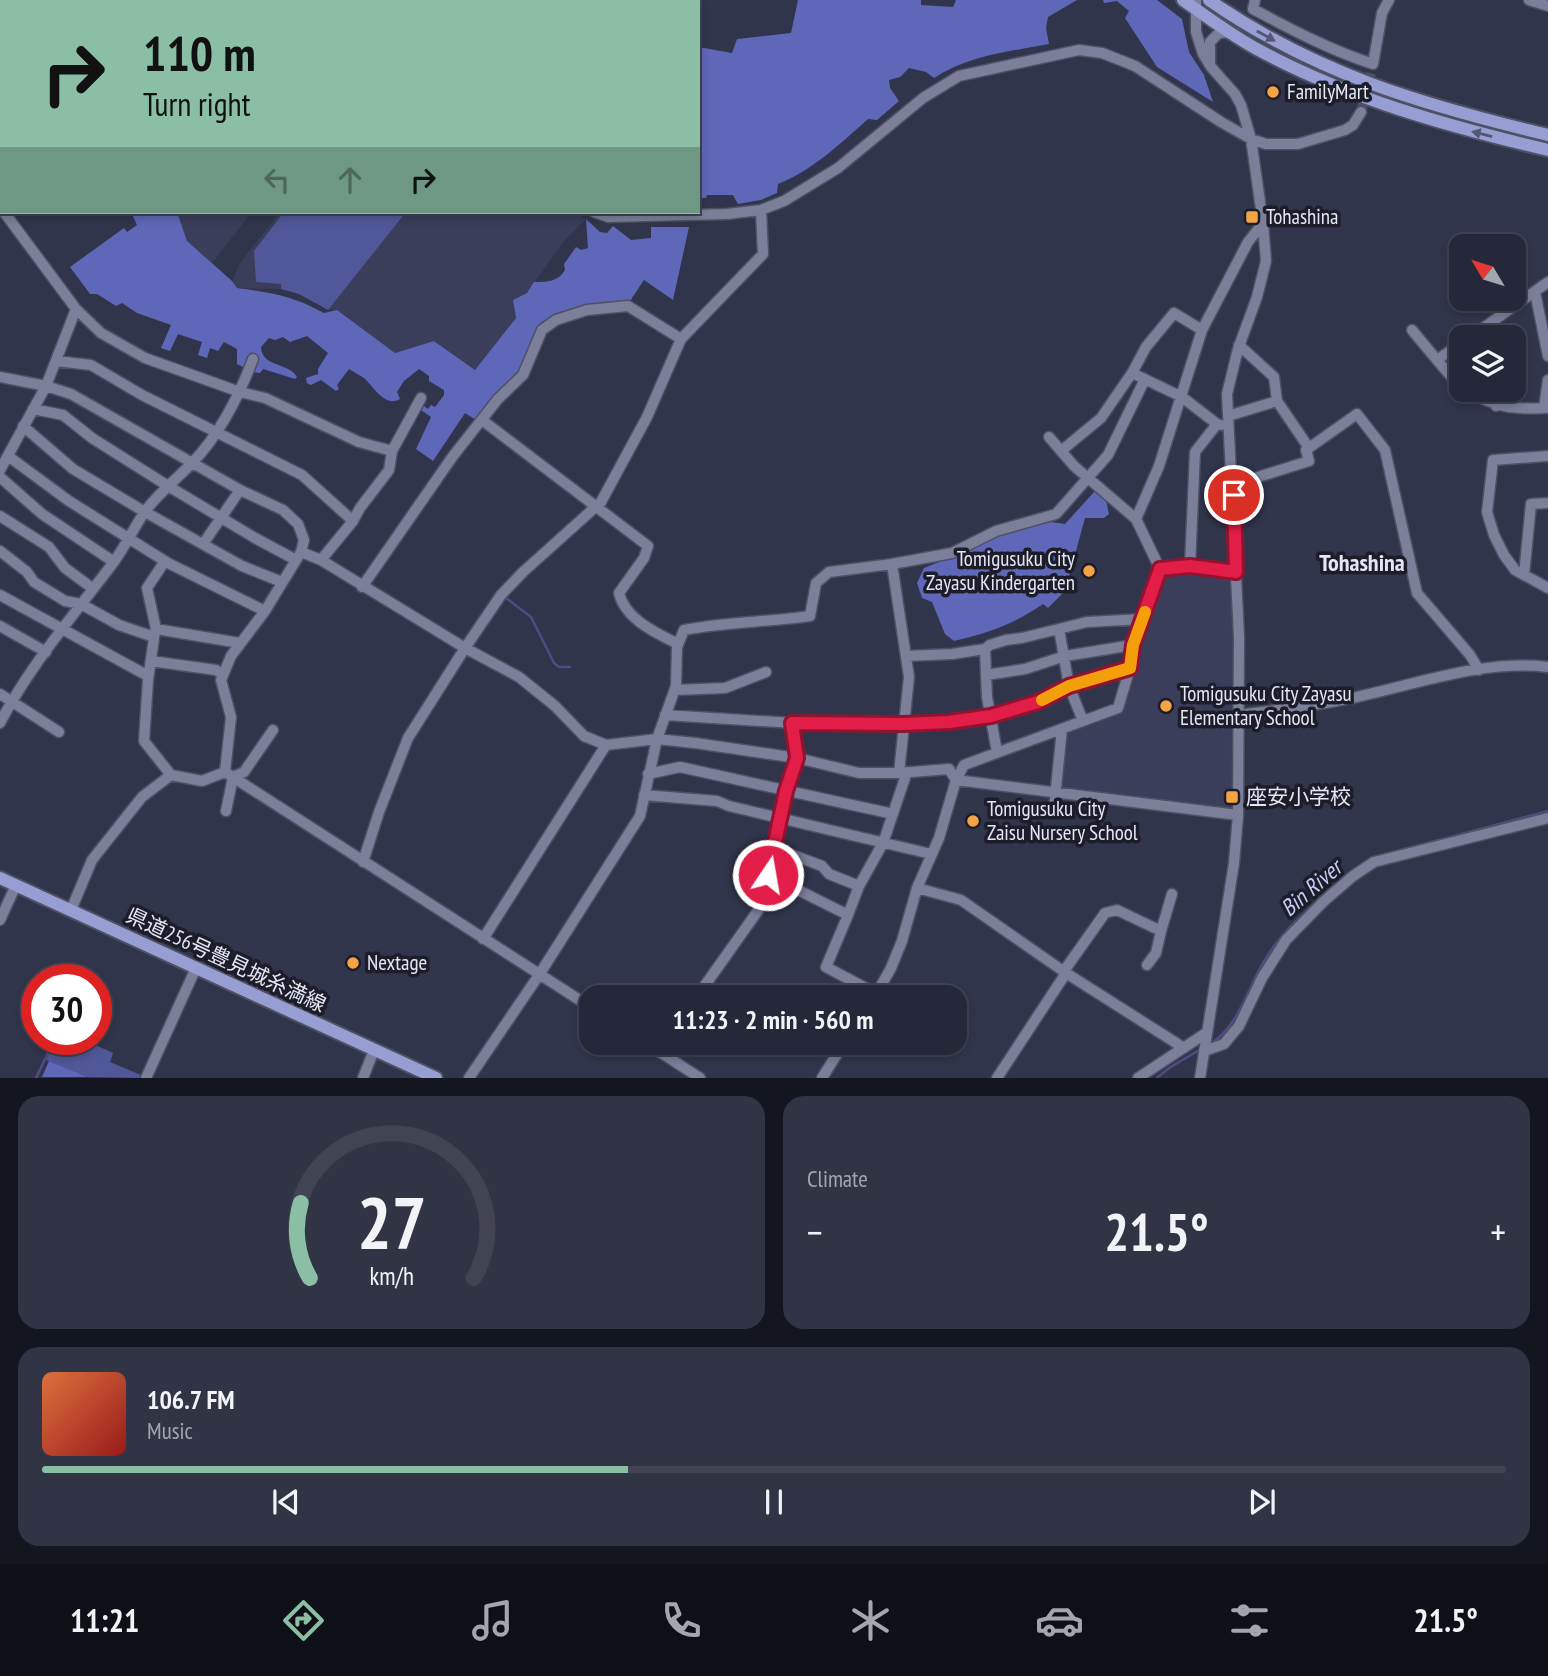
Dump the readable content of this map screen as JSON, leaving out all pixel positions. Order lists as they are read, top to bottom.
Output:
{
  "streets": {
    "main road": ["県道256号豊見城糸満線"]
  },
  "districts": ["Tohashina"],
  "water": ["Bin River"],
  "places": {
    "other": [
      "FamilyMart",
      "Tomigusuku City Zayasu Kindergarten",
      "Tomigusuku City Zayasu Elementary School",
      "Tomigusuku City Zaisu Nursery School",
      "Nextage"
    ],
    "transit": ["Tohashina", "座安小学校"]
  },
  "north": "top left",
  "page": {
    "turn": ["110 m", "Turn right"],
    "limit": "30",
    "trip": "11:23 · 2 min · 560 m",
    "tile": "Climate",
    "heat": ["−", "21.5°", "+"],
    "song": ["106.7 FM", "Music"],
    "tabs": ["11:21", "21.5°"],
    "gauge": ["27", "km/h"]
  }
}
